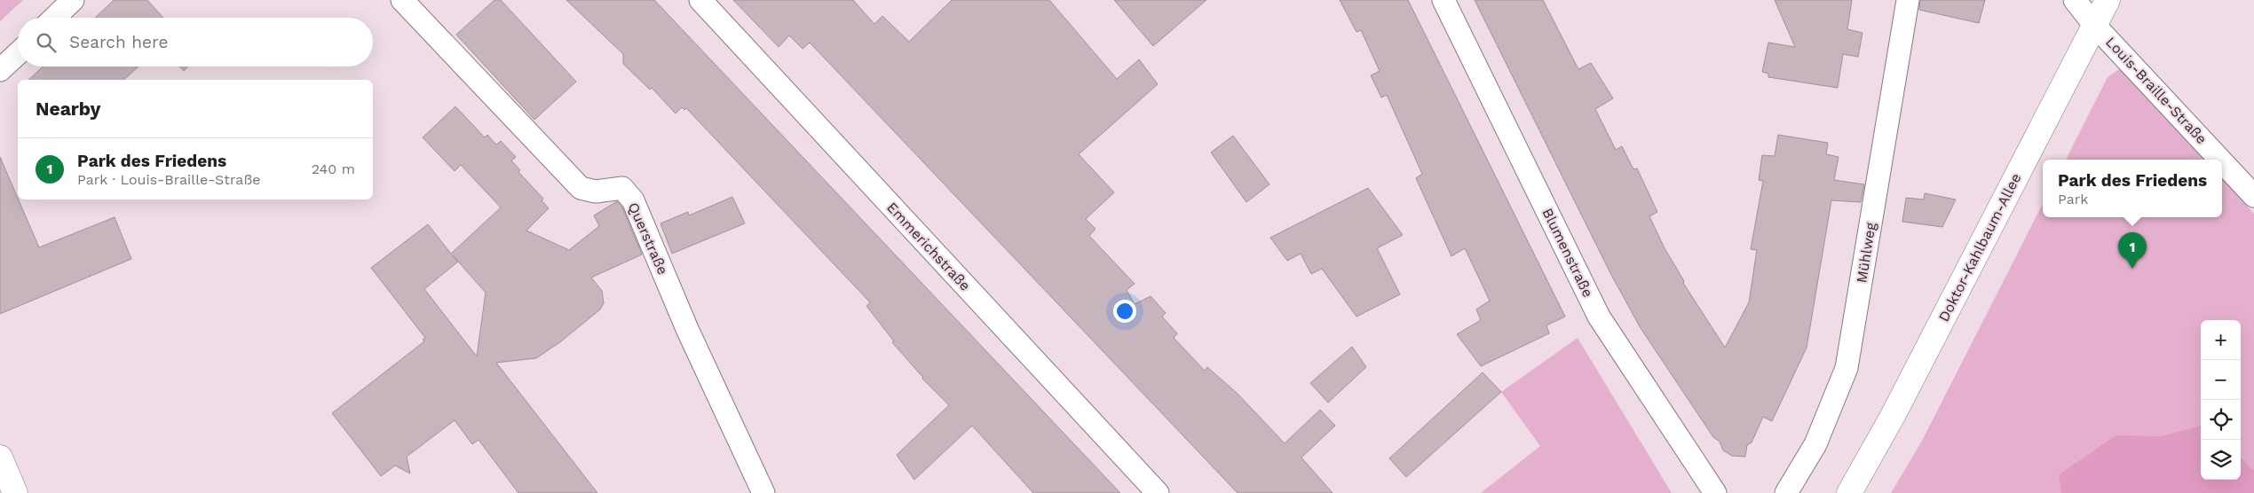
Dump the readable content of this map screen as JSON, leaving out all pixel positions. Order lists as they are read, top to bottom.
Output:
{
  "streets": {
    "main road": ["Doktor-Kahlbaum-Allee"],
    "street": [
      "Louis-Braille-Straße",
      "Querstraße",
      "Emmerichstraße",
      "Blumenstraße",
      "Mühlweg"
    ]
  },
  "crossings": [
    ["Louis-Braille-Straße", "Doktor-Kahlbaum-Allee"]
  ],
  "page": {
    "search": "Search here",
    "heading": "Nearby",
    "list": [
      {
        "mark": "1",
        "name": "Park des Friedens",
        "note": "Park · Louis-Braille-Straße",
        "value": "240 m"
      }
    ],
    "popup": ["Park des Friedens", "Park"],
    "pins": "1",
    "map_buttons": ["+", "−"]
  }
}
